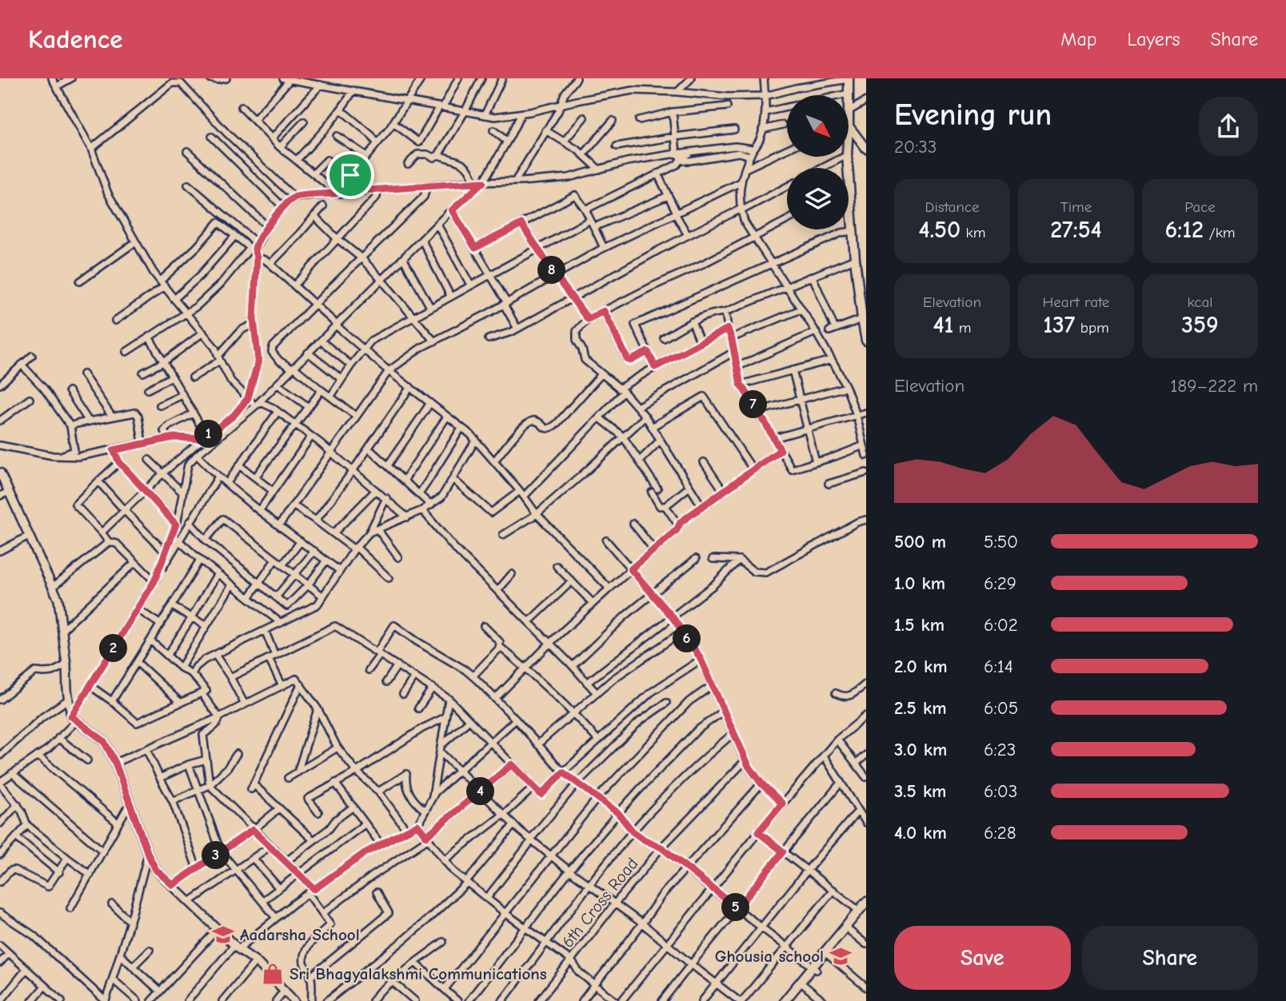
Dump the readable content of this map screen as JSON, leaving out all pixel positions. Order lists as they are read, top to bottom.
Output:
{
  "streets": {
    "street": ["6th Cross Road"]
  },
  "places": {
    "school or university": ["Aadarsha School", "Ghousia school"],
    "shop": ["Sri Bhagyalakshmi Communications"]
  },
  "north": "bottom right",
  "page": {
    "header": "Kadence",
    "nav": ["Map", "Layers", "Share"],
    "heading": ["Evening run", "20:33"],
    "stats": [
      ["Distance", "4.50 km"],
      ["Time", "27:54"],
      ["Pace", "6:12 /km"],
      ["Elevation", "41 m"],
      ["Heart rate", "137 bpm"],
      ["kcal", "359"]
    ],
    "pins": [
      "8",
      "7",
      "1",
      "6",
      "2",
      "4",
      "3",
      "5"
    ],
    "chart": ["Elevation", "189–222 m"],
    "list": [
      {
        "name": "500 m",
        "note": "5:50"
      },
      {
        "name": "1.0 km",
        "note": "6:29"
      },
      {
        "name": "1.5 km",
        "note": "6:02"
      },
      {
        "name": "2.0 km",
        "note": "6:14"
      },
      {
        "name": "2.5 km",
        "note": "6:05"
      },
      {
        "name": "3.0 km",
        "note": "6:23"
      },
      {
        "name": "3.5 km",
        "note": "6:03"
      },
      {
        "name": "4.0 km",
        "note": "6:28"
      }
    ],
    "buttons": ["Save", "Share"]
  }
}
